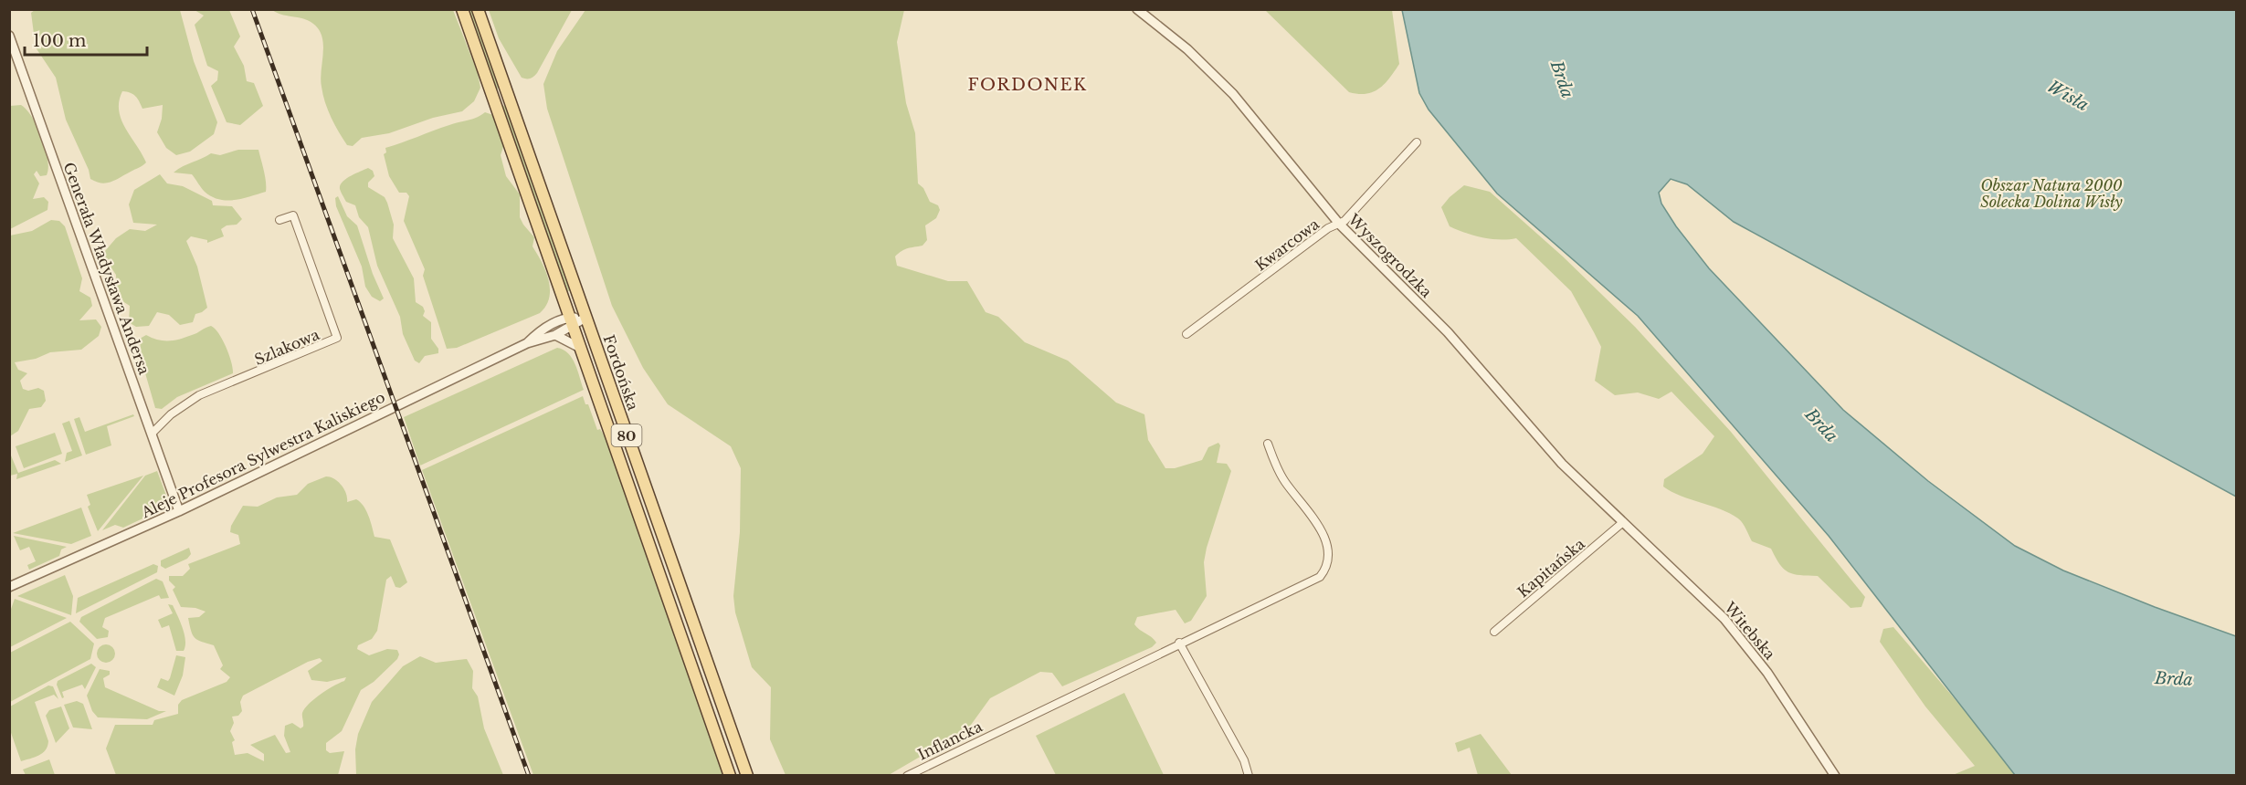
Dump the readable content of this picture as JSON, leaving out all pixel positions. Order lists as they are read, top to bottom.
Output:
{
  "streets": {
    "main road": ["Fordońska", "80"],
    "street": [
      "Kwarcowa",
      "Wyszogrodzka",
      "Generała Władysława Andersa",
      "Szlakowa",
      "Aleje Profesora Sylwestra Kaliskiego",
      "Kapitańska",
      "Witebska",
      "Inflancka"
    ]
  },
  "crossings": [
    ["Kwarcowa", "Wyszogrodzka"],
    ["Wyszogrodzka", "Kapitańska"],
    ["Wyszogrodzka", "Witebska"],
    ["Generała Władysława Andersa", "Szlakowa"],
    ["Generała Władysława Andersa", "Aleje Profesora Sylwestra Kaliskiego"],
    ["Fordońska", "Aleje Profesora Sylwestra Kaliskiego"],
    ["Kapitańska", "Witebska"]
  ],
  "districts": ["FORDONEK"],
  "water": ["Brda", "Wisła"],
  "parks": ["Obszar Natura 2000 Solecka Dolina Wisły"],
  "scale_bar": "100 m"
}
